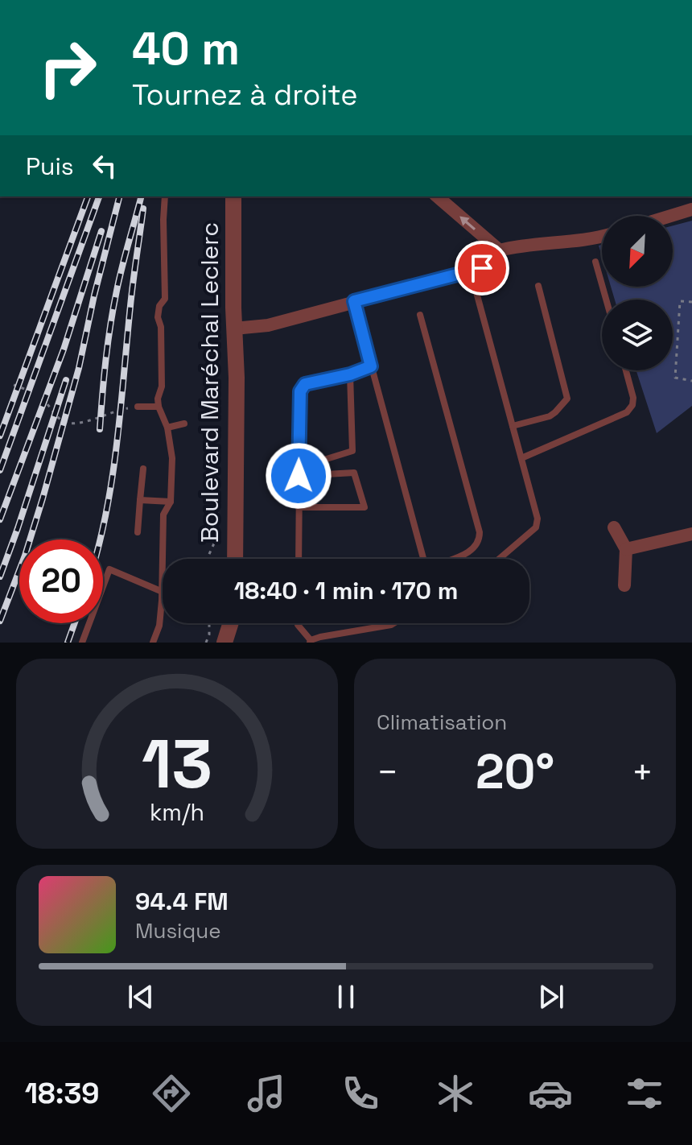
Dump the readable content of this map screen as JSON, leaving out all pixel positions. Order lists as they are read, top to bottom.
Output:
{
  "streets": {
    "street": ["Boulevard Maréchal Leclerc"]
  },
  "north": "bottom left",
  "page": {
    "turn": ["40 m", "Tournez à droite"],
    "then": "Puis",
    "limit": "20",
    "trip": "18:40 · 1 min · 170 m",
    "tile": "Climatisation",
    "heat": ["−", "20°", "+"],
    "song": ["94.4 FM", "Musique"],
    "tabs": "18:39",
    "gauge": ["13", "km/h"]
  }
}
